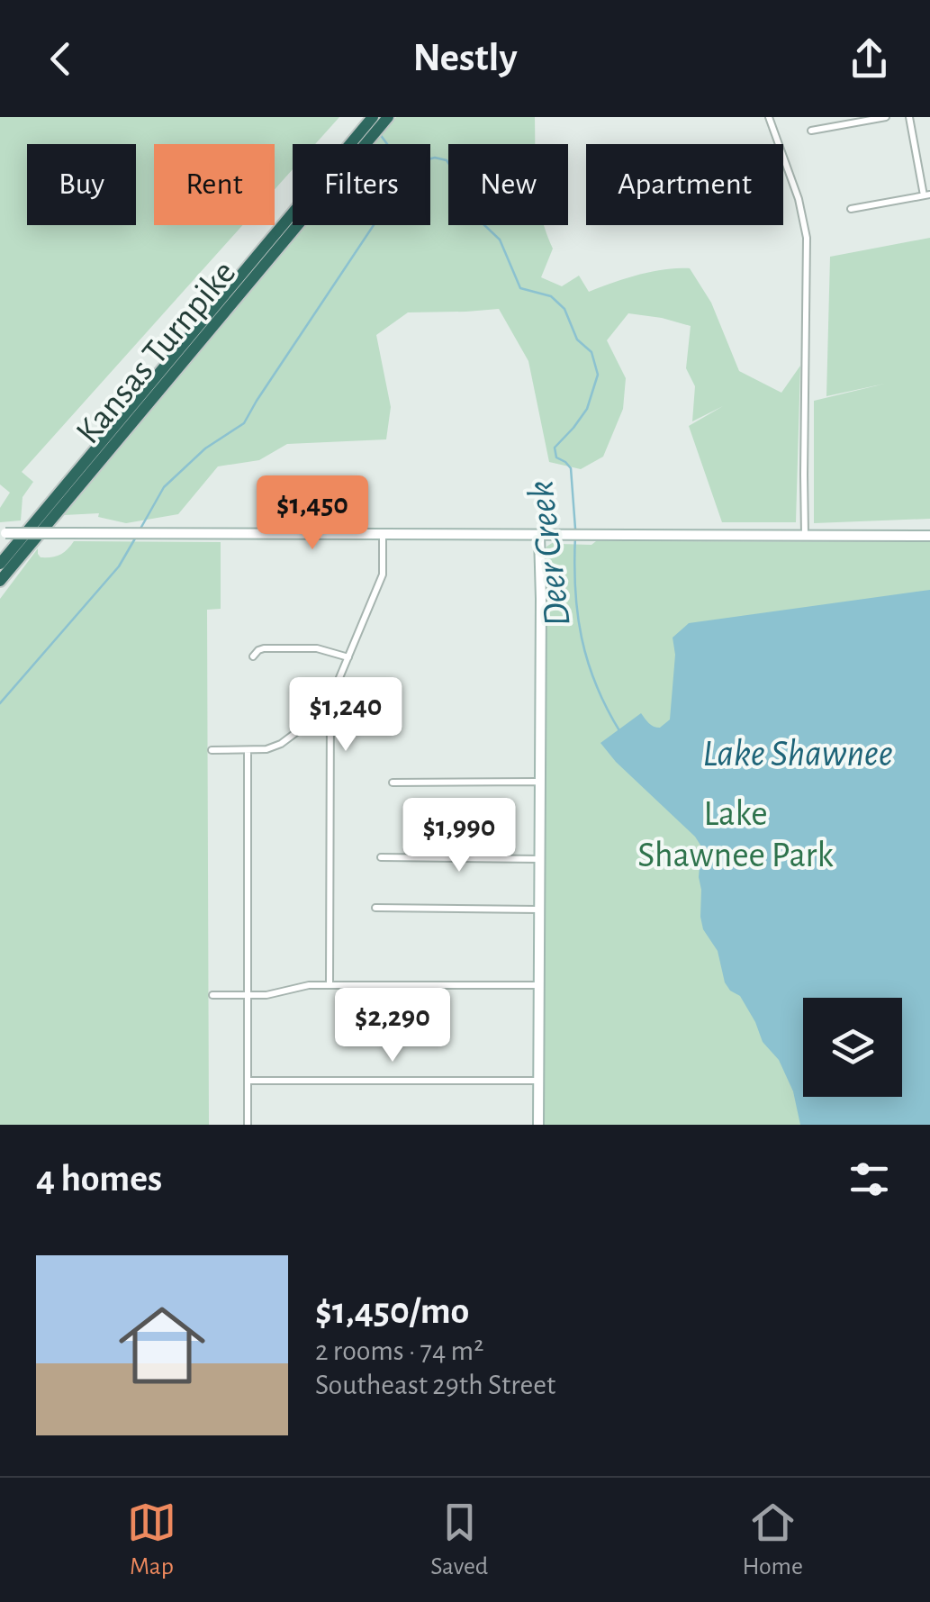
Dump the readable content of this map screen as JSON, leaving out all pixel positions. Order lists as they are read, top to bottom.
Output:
{
  "streets": {
    "highway": ["Kansas Turnpike"]
  },
  "water": ["Deer Creek", "Lake Shawnee"],
  "parks": ["Lake Shawnee Park"],
  "page": {
    "header": "Nestly",
    "chip": [
      "Buy",
      "Rent",
      "Filters",
      "New",
      "Apartment"
    ],
    "price": [
      "$1,450",
      "$1,240",
      "$1,990",
      "$2,290"
    ],
    "heading": "4 homes",
    "list": [
      {
        "name": "$1,450/mo",
        "note": "2 rooms · 74 m² · Southeast 29th Street"
      }
    ],
    "tabs": ["Map", "Saved", "Home"]
  }
}
